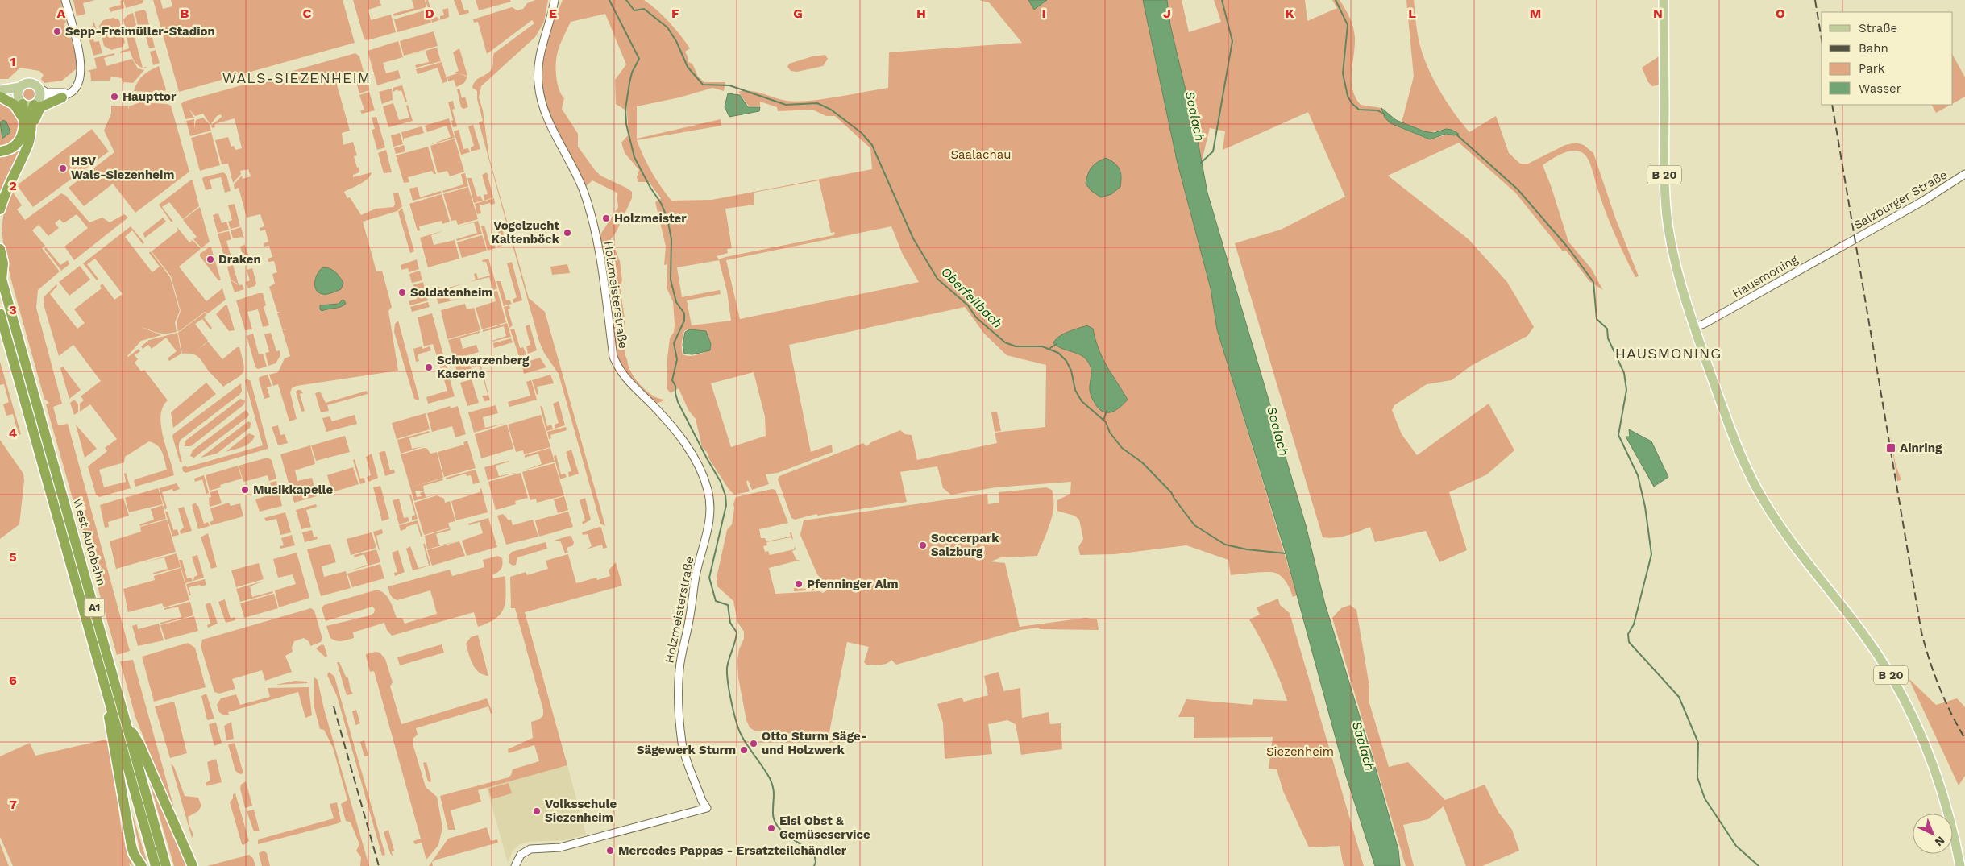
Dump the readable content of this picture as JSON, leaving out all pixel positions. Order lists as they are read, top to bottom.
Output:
{
  "streets": {
    "highway": ["West Autobahn", "A1"],
    "main road": ["B 20"],
    "street": ["Salzburger Straße", "Hausmoning", "Holzmeisterstraße"]
  },
  "crossings": [
    ["B 20", "Hausmoning"],
    ["Salzburger Straße", "Hausmoning"]
  ],
  "districts": ["WALS-SIEZENHEIM", "HAUSMONING"],
  "water": ["Saalach", "Oberfeilbach"],
  "parks": ["Saalachau", "Siezenheim"],
  "places": {
    "other": [
      "Sepp-Freimüller-Stadion",
      "Haupttor",
      "HSV Wals-Siezenheim",
      "Holzmeister",
      "Vogelzucht Kaltenböck",
      "Draken",
      "Soldatenheim",
      "Schwarzenberg Kaserne",
      "Musikkapelle",
      "Soccerpark Salzburg",
      "Pfenninger Alm",
      "Otto Sturm Säge- und Holzwerk",
      "Sägewerk Sturm",
      "Volksschule Siezenheim",
      "Eisl Obst & Gemüseservice",
      "Mercedes Pappas - Ersatzteilehändler"
    ],
    "transit": ["Ainring"]
  },
  "legend": [
    "Straße",
    "Bahn",
    "Park",
    "Wasser"
  ],
  "north": "bottom right",
  "grid": {
    "columns": [
      "A",
      "B",
      "C",
      "D",
      "E",
      "F",
      "G",
      "H",
      "I",
      "J",
      "K",
      "L",
      "M",
      "N",
      "O"
    ],
    "rows": [
      "1",
      "2",
      "3",
      "4",
      "5",
      "6",
      "7"
    ]
  }
}
